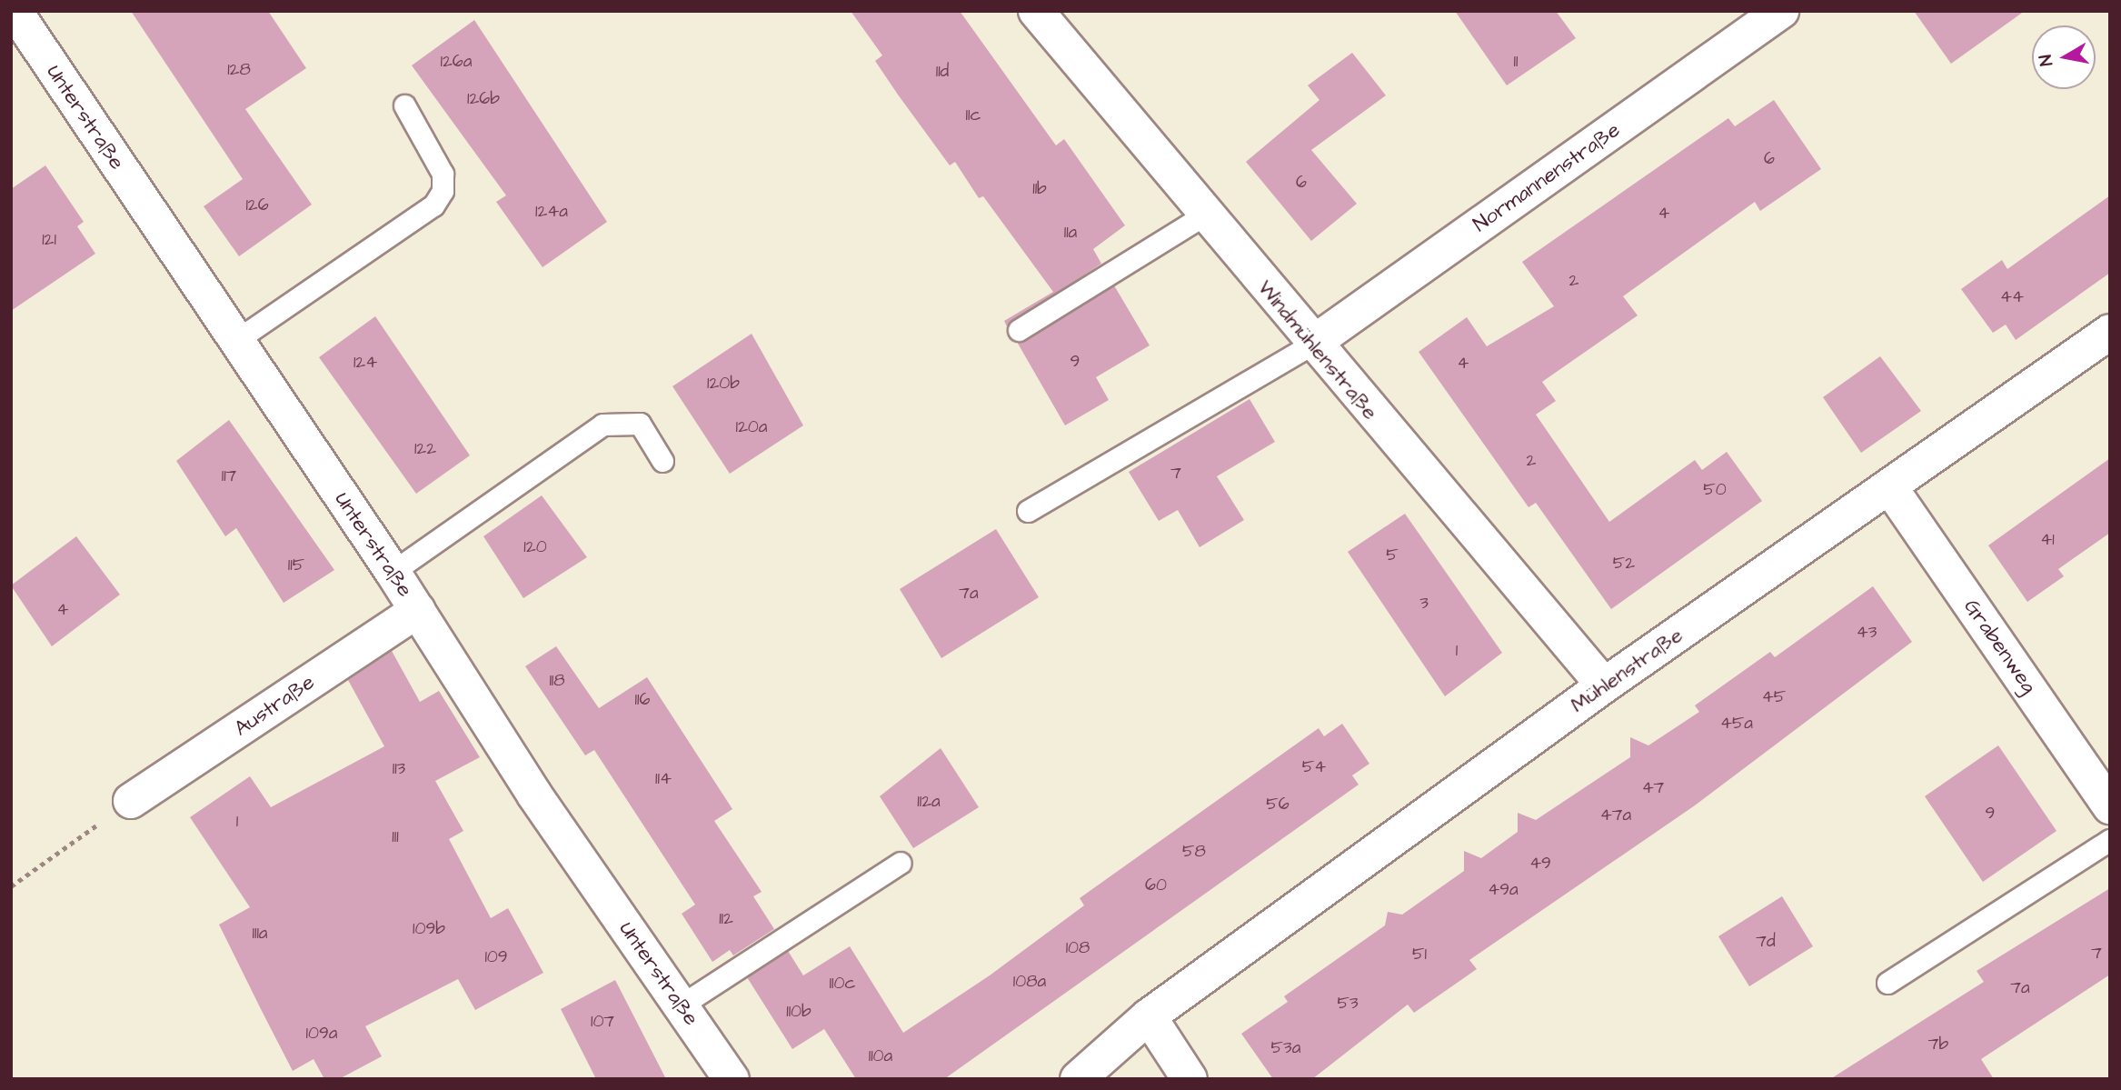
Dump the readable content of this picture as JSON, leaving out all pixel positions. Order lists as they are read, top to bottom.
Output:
{
  "streets": {
    "street": [
      "Unterstraße",
      "Normannenstraße",
      "Windmühlenstraße",
      "Grabenweg",
      "Mühlenstraße",
      "Austraße"
    ]
  },
  "crossings": [
    ["Unterstraße", "Austraße"],
    ["Normannenstraße", "Windmühlenstraße"],
    ["Windmühlenstraße", "Mühlenstraße"],
    ["Grabenweg", "Mühlenstraße"]
  ],
  "house_numbers": [
    "126a",
    "11",
    "128",
    "11d",
    "126b",
    "11c",
    "6",
    "6",
    "11b",
    "126",
    "124a",
    "4",
    "11a",
    "121",
    "2",
    "44",
    "9",
    "124",
    "4",
    "120b",
    "120a",
    "122",
    "2",
    "7",
    "117",
    "50",
    "41",
    "120",
    "5",
    "52",
    "115",
    "7a",
    "3",
    "4",
    "43",
    "1",
    "118",
    "45",
    "116",
    "45a",
    "54",
    "113",
    "114",
    "47",
    "112a",
    "56",
    "9",
    "47a",
    "1",
    "111",
    "58",
    "49",
    "60",
    "49a",
    "112",
    "109b",
    "111a",
    "7d",
    "108",
    "7",
    "51",
    "109",
    "108a",
    "110c",
    "7a",
    "53",
    "110b",
    "107",
    "109a",
    "7b",
    "53a",
    "110a"
  ],
  "north": "left"
}
